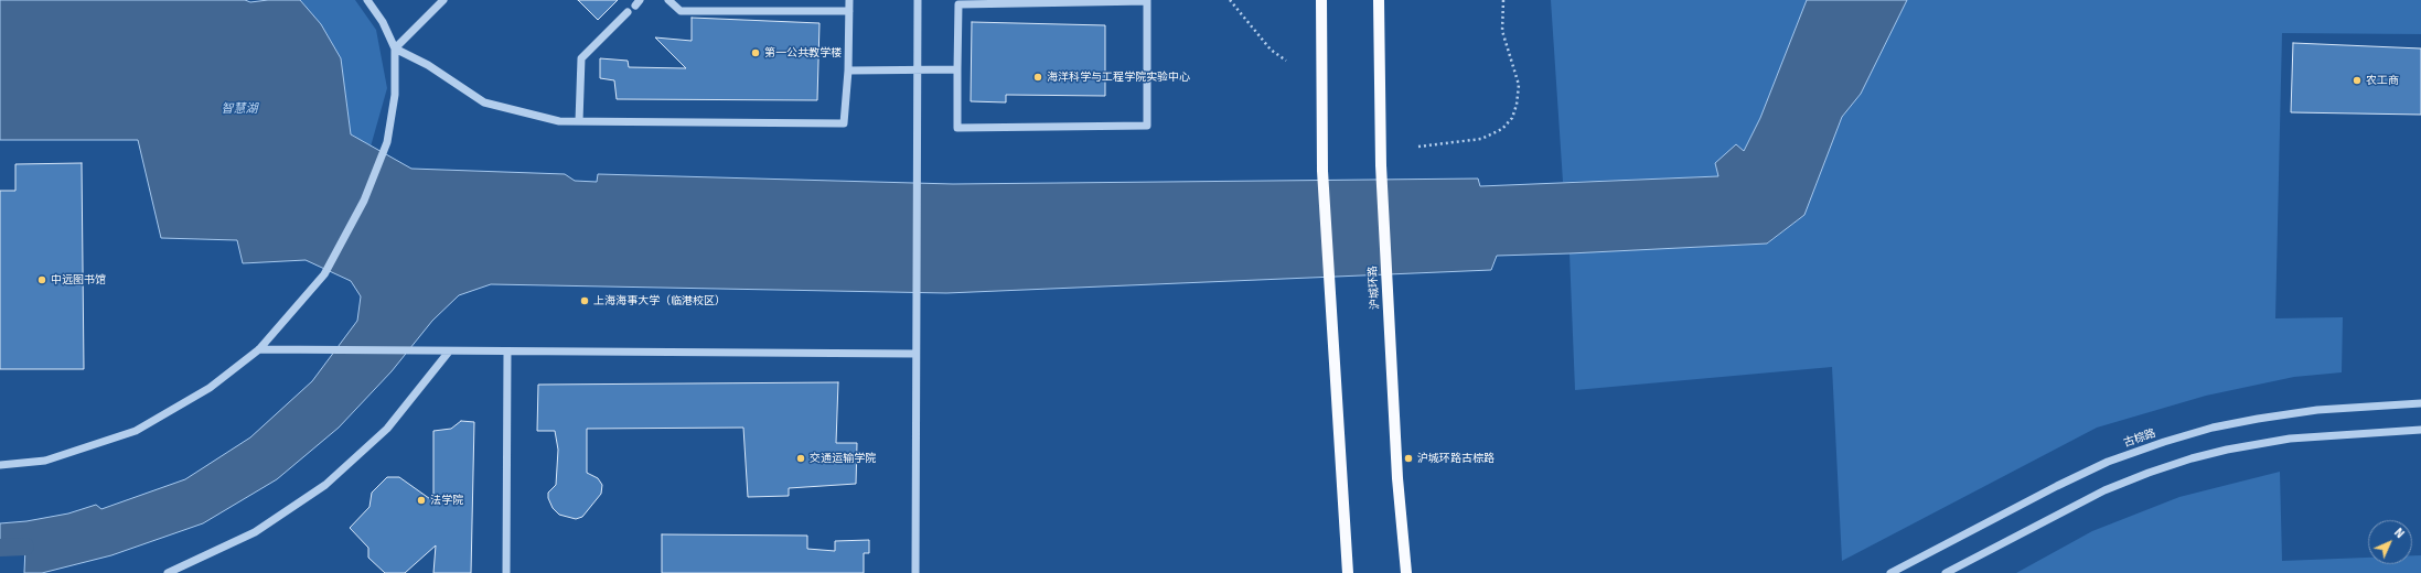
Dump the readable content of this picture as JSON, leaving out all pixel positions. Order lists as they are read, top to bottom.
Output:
{
  "streets": {
    "main road": ["沪城环路"],
    "street": ["古棕路"]
  },
  "water": ["智慧湖"],
  "places": [
    "第一公共教学楼",
    "海洋科学与工程学院实验中心",
    "农工商",
    "中远图书馆",
    "上海海事大学（临港校区）",
    "交通运输学院",
    "沪城环路古棕路",
    "法学院"
  ],
  "north": "top right"
}
